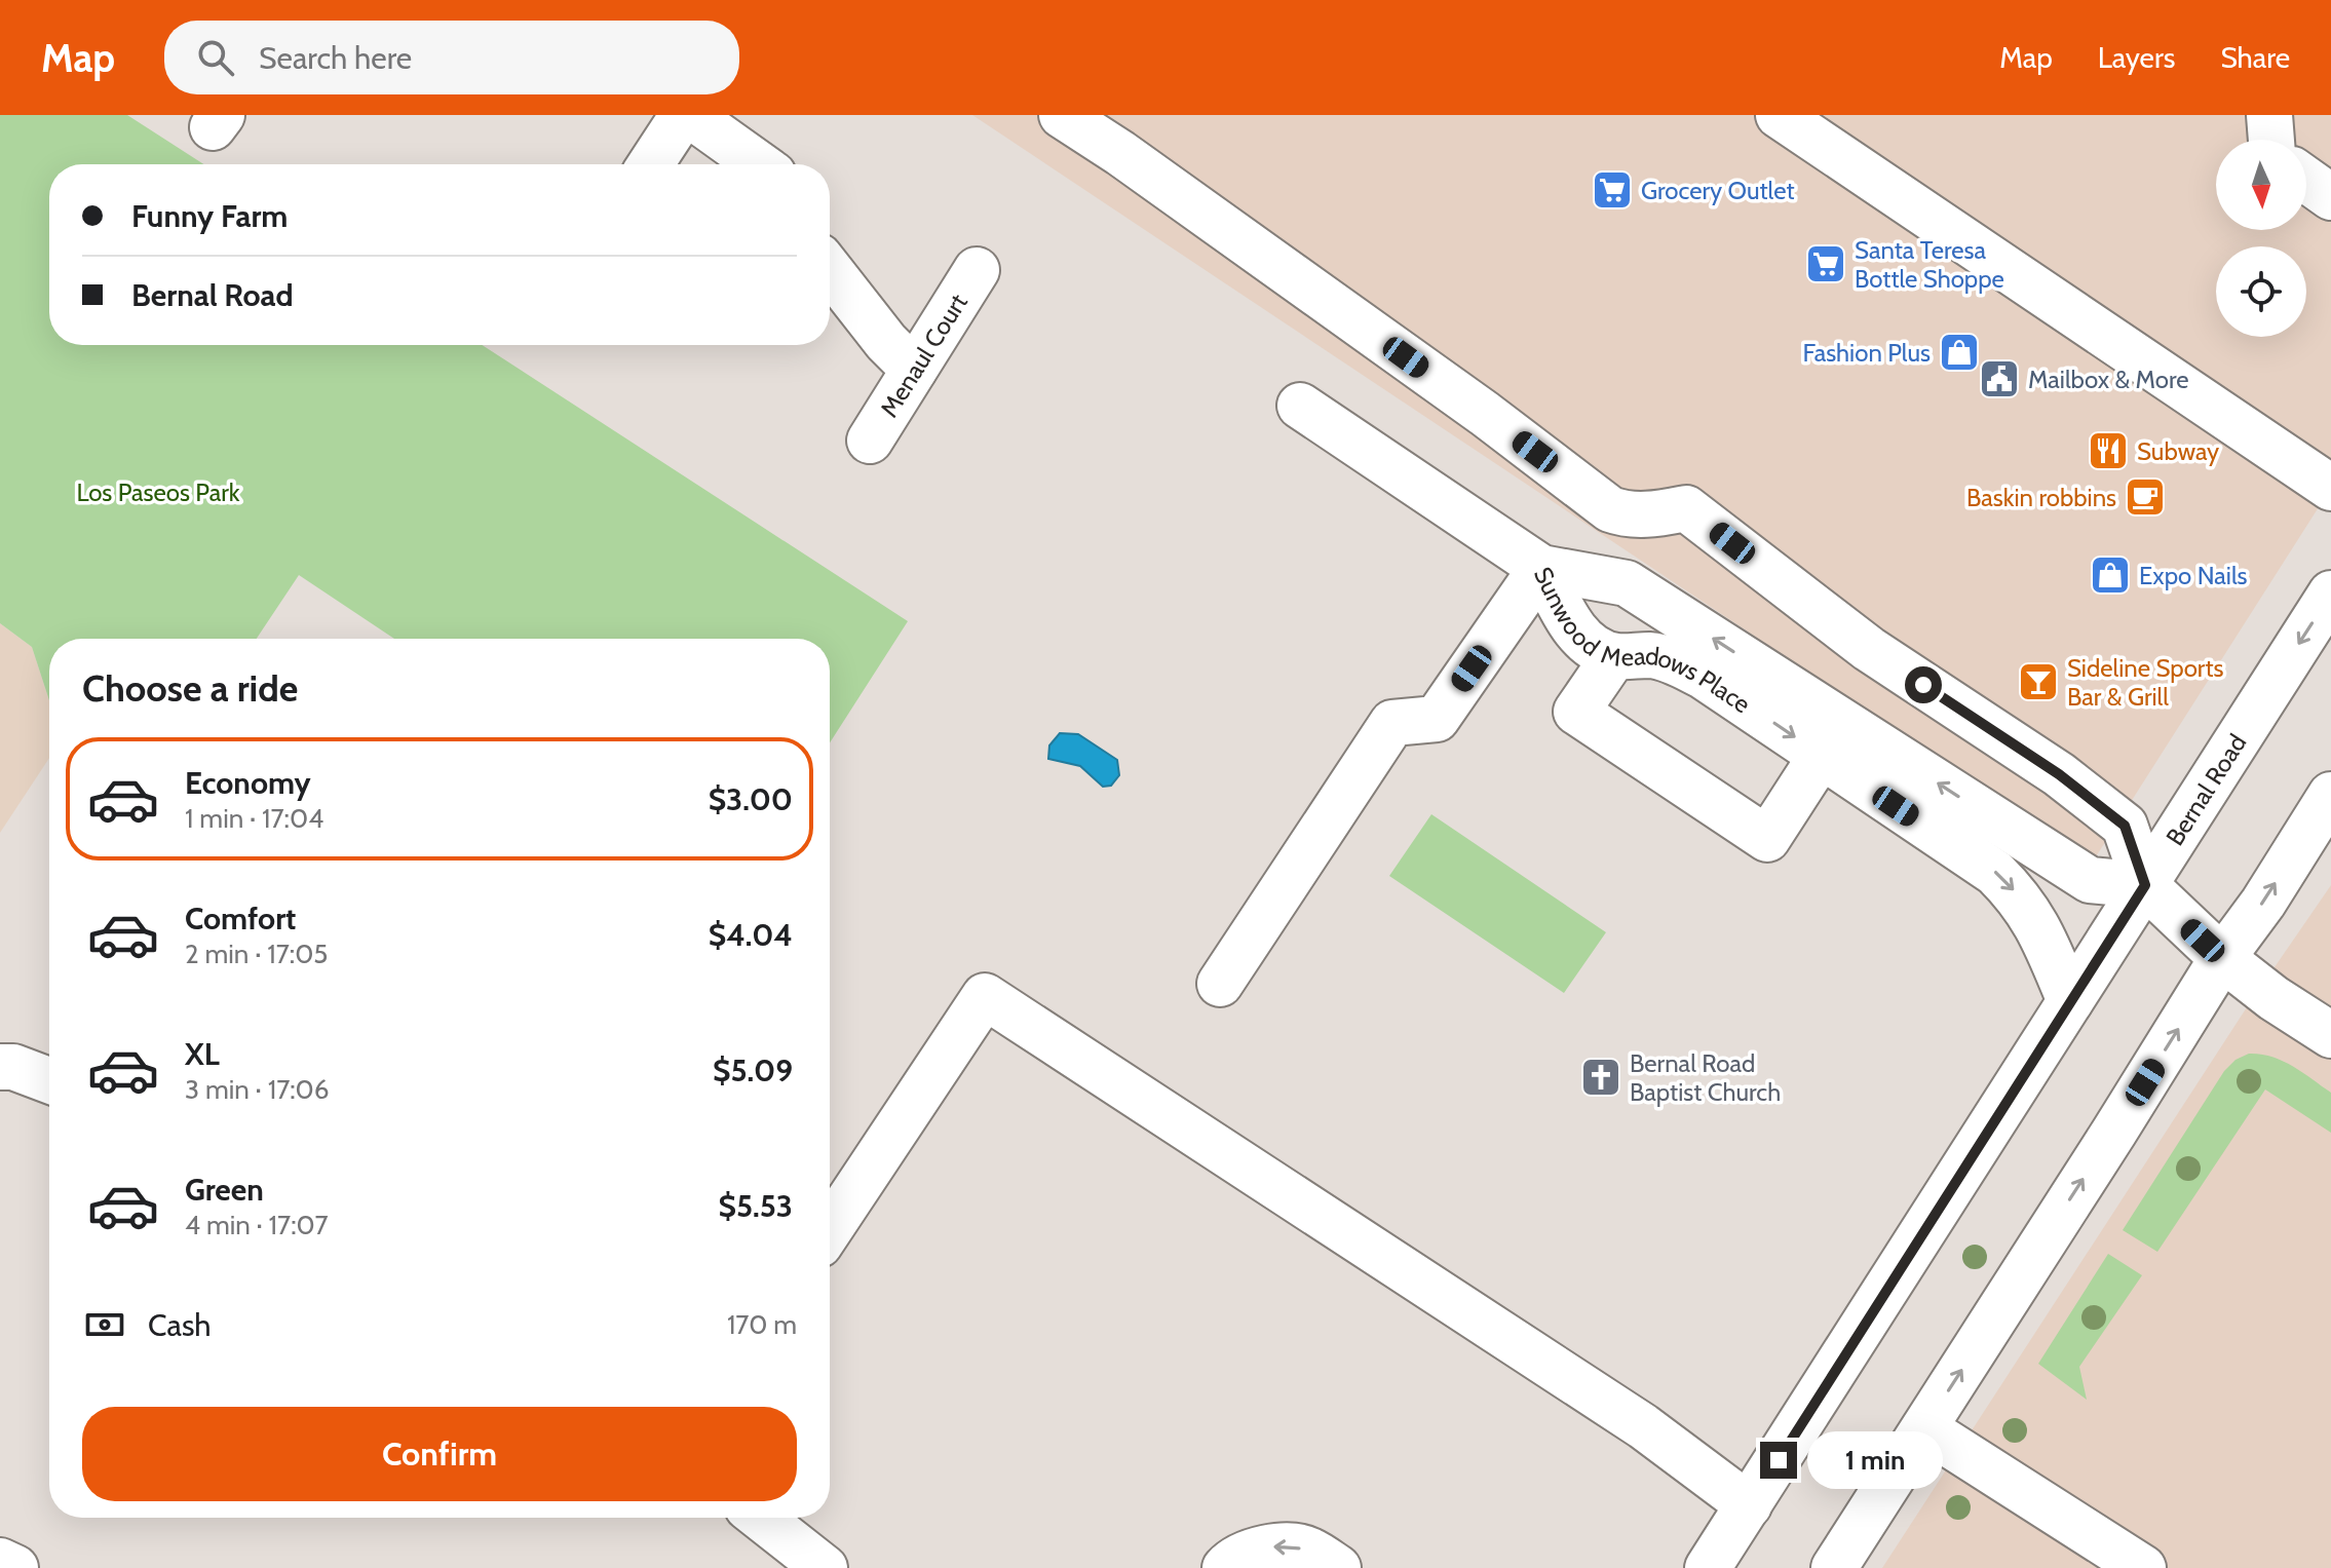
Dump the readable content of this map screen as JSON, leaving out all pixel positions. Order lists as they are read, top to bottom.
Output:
{
  "streets": {
    "main road": ["Menaul Court", "Sunwood Meadows Place", "Bernal Road"]
  },
  "crossings": [
    ["Sunwood Meadows Place", "Bernal Road"]
  ],
  "parks": ["Los Paseos Park"],
  "places": {
    "supermarket": ["Grocery Outlet", "Santa Teresa Bottle Shoppe"],
    "shop": ["Fashion Plus", "Expo Nails"],
    "public building": ["Mailbox & More"],
    "restaurant": ["Subway"],
    "cafe": ["Baskin robbins"],
    "bar": ["Sideline Sports Bar & Grill"],
    "church": ["Bernal Road Baptist Church"]
  },
  "north": "bottom",
  "page": {
    "header": "Map",
    "search": "Search here",
    "nav": ["Map", "Layers", "Share"],
    "banner": ["Funny Farm", "Bernal Road"],
    "heading": "Choose a ride",
    "list": [
      {
        "name": "Economy",
        "note": "1 min · 17:04",
        "value": "$3.00"
      },
      {
        "name": "Comfort",
        "note": "2 min · 17:05",
        "value": "$4.04"
      },
      {
        "name": "XL",
        "note": "3 min · 17:06",
        "value": "$5.09"
      },
      {
        "name": "Green",
        "note": "4 min · 17:07",
        "value": "$5.53"
      }
    ],
    "pay": ["Cash", "170 m"],
    "buttons": "Confirm",
    "bubble": "1 min"
  }
}
